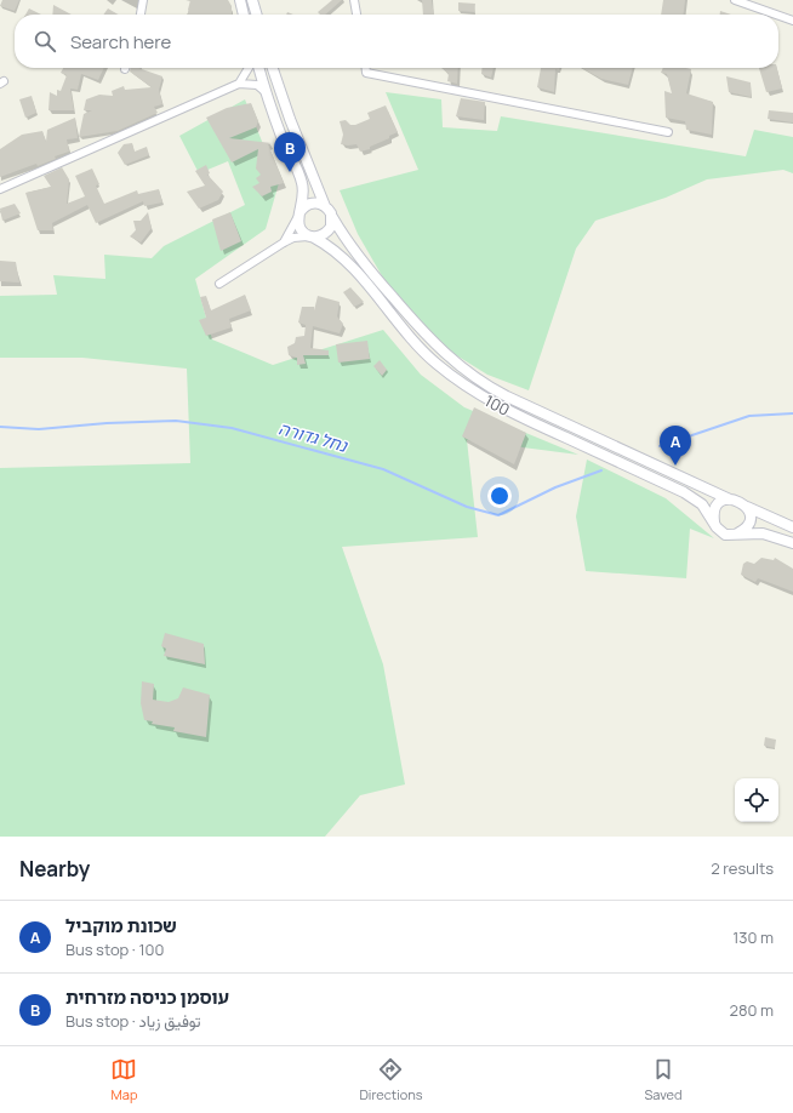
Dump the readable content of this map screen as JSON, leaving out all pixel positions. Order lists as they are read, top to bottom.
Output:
{
  "streets": {
    "main road": ["100"]
  },
  "water": ["נחל גדורה"],
  "page": {
    "search": "Search here",
    "pins": ["B", "A"],
    "heading": ["Nearby", "2 results"],
    "list": [
      {
        "mark": "A",
        "name": "שכונת מוקביל",
        "note": "Bus stop · 100",
        "value": "130 m"
      },
      {
        "mark": "B",
        "name": "עוסמן כניסה מזרחית",
        "note": "Bus stop · توفيق زياد",
        "value": "280 m"
      }
    ],
    "nav": ["Map", "Directions", "Saved"]
  }
}
